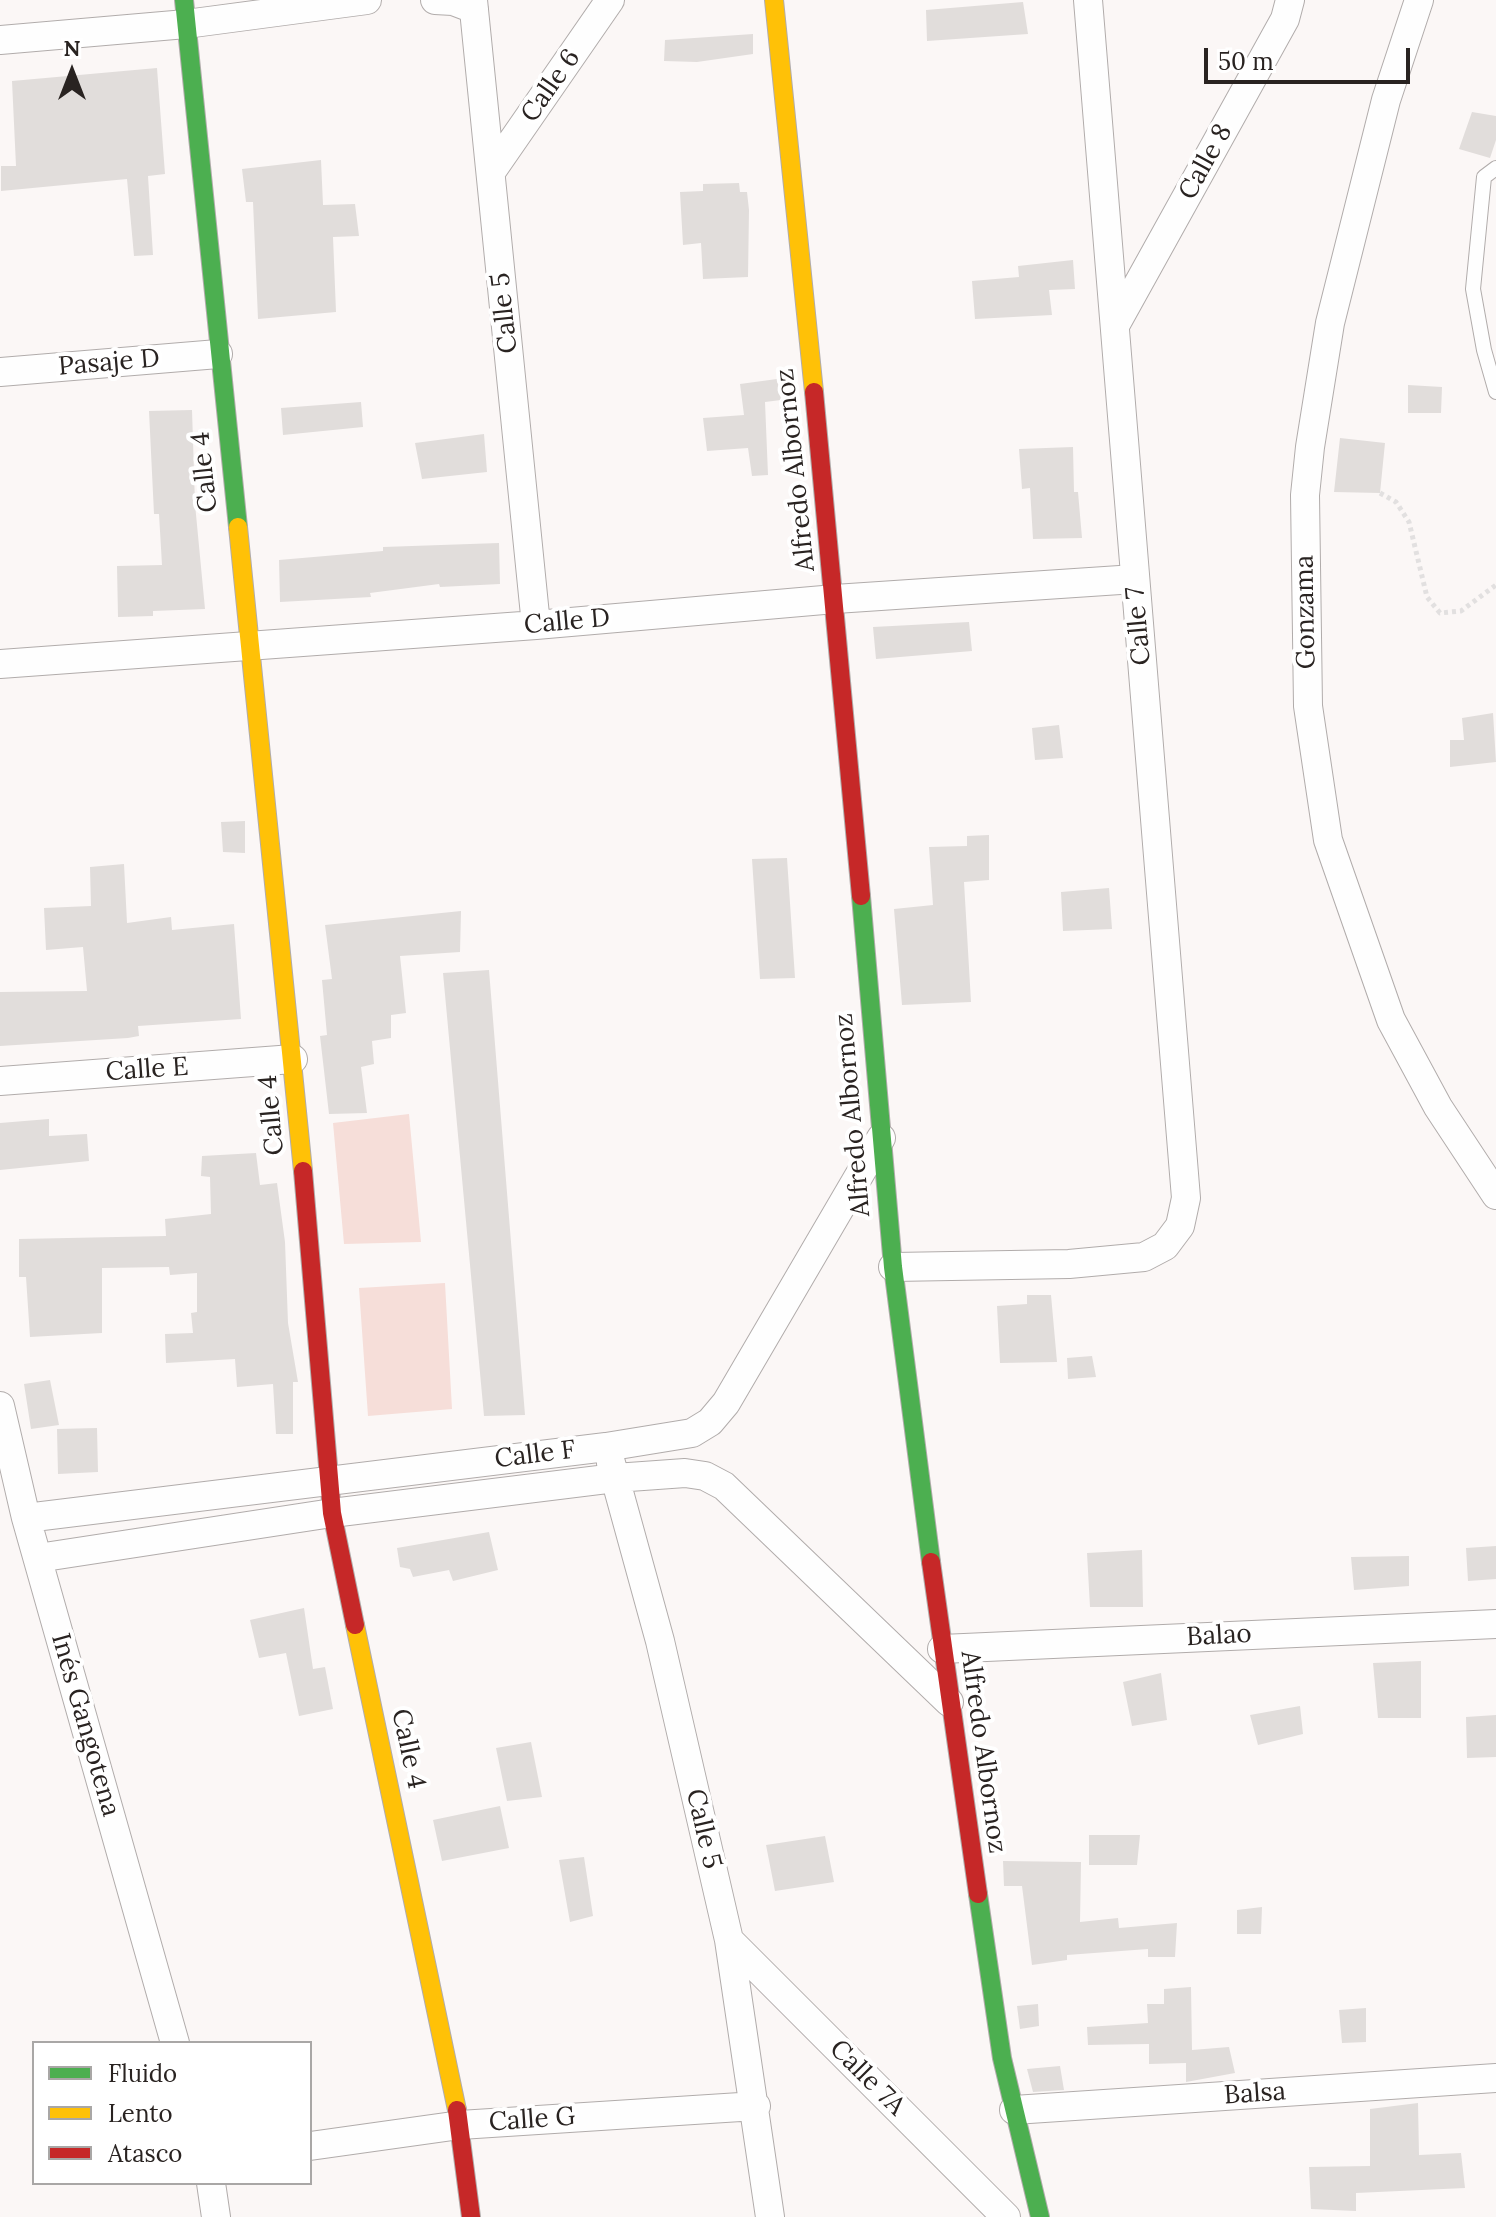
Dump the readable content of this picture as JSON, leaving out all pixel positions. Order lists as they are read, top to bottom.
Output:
{
  "streets": {
    "street": [
      "Calle 6",
      "Calle 8",
      "Calle 5",
      "Pasaje D",
      "Alfredo Albornoz",
      "Calle 4",
      "Gonzama",
      "Calle D",
      "Calle 7",
      "Calle E",
      "Calle F",
      "Balao",
      "Inés Gangotena",
      "Calle 7A",
      "Balsa",
      "Calle G"
    ]
  },
  "crossings": [
    ["Calle 6", "Calle 5"],
    ["Calle 8", "Calle 7"],
    ["Calle 5", "Calle D"],
    ["Calle 5", "Calle F"],
    ["Calle 5", "Calle 7A"],
    ["Calle 5", "Calle G"],
    ["Pasaje D", "Calle 4"],
    ["Alfredo Albornoz", "Calle D"],
    ["Alfredo Albornoz", "Calle 7"],
    ["Alfredo Albornoz", "Calle F"],
    ["Alfredo Albornoz", "Balao"],
    ["Alfredo Albornoz", "Balsa"],
    ["Calle 4", "Calle D"],
    ["Calle 4", "Calle E"],
    ["Calle 4", "Calle F"],
    ["Calle 4", "Calle G"],
    ["Calle D", "Calle 7"],
    ["Calle F", "Inés Gangotena"]
  ],
  "legend": ["Fluido", "Lento", "Atasco"],
  "scale_bar": "50 m",
  "north": "top"
}
